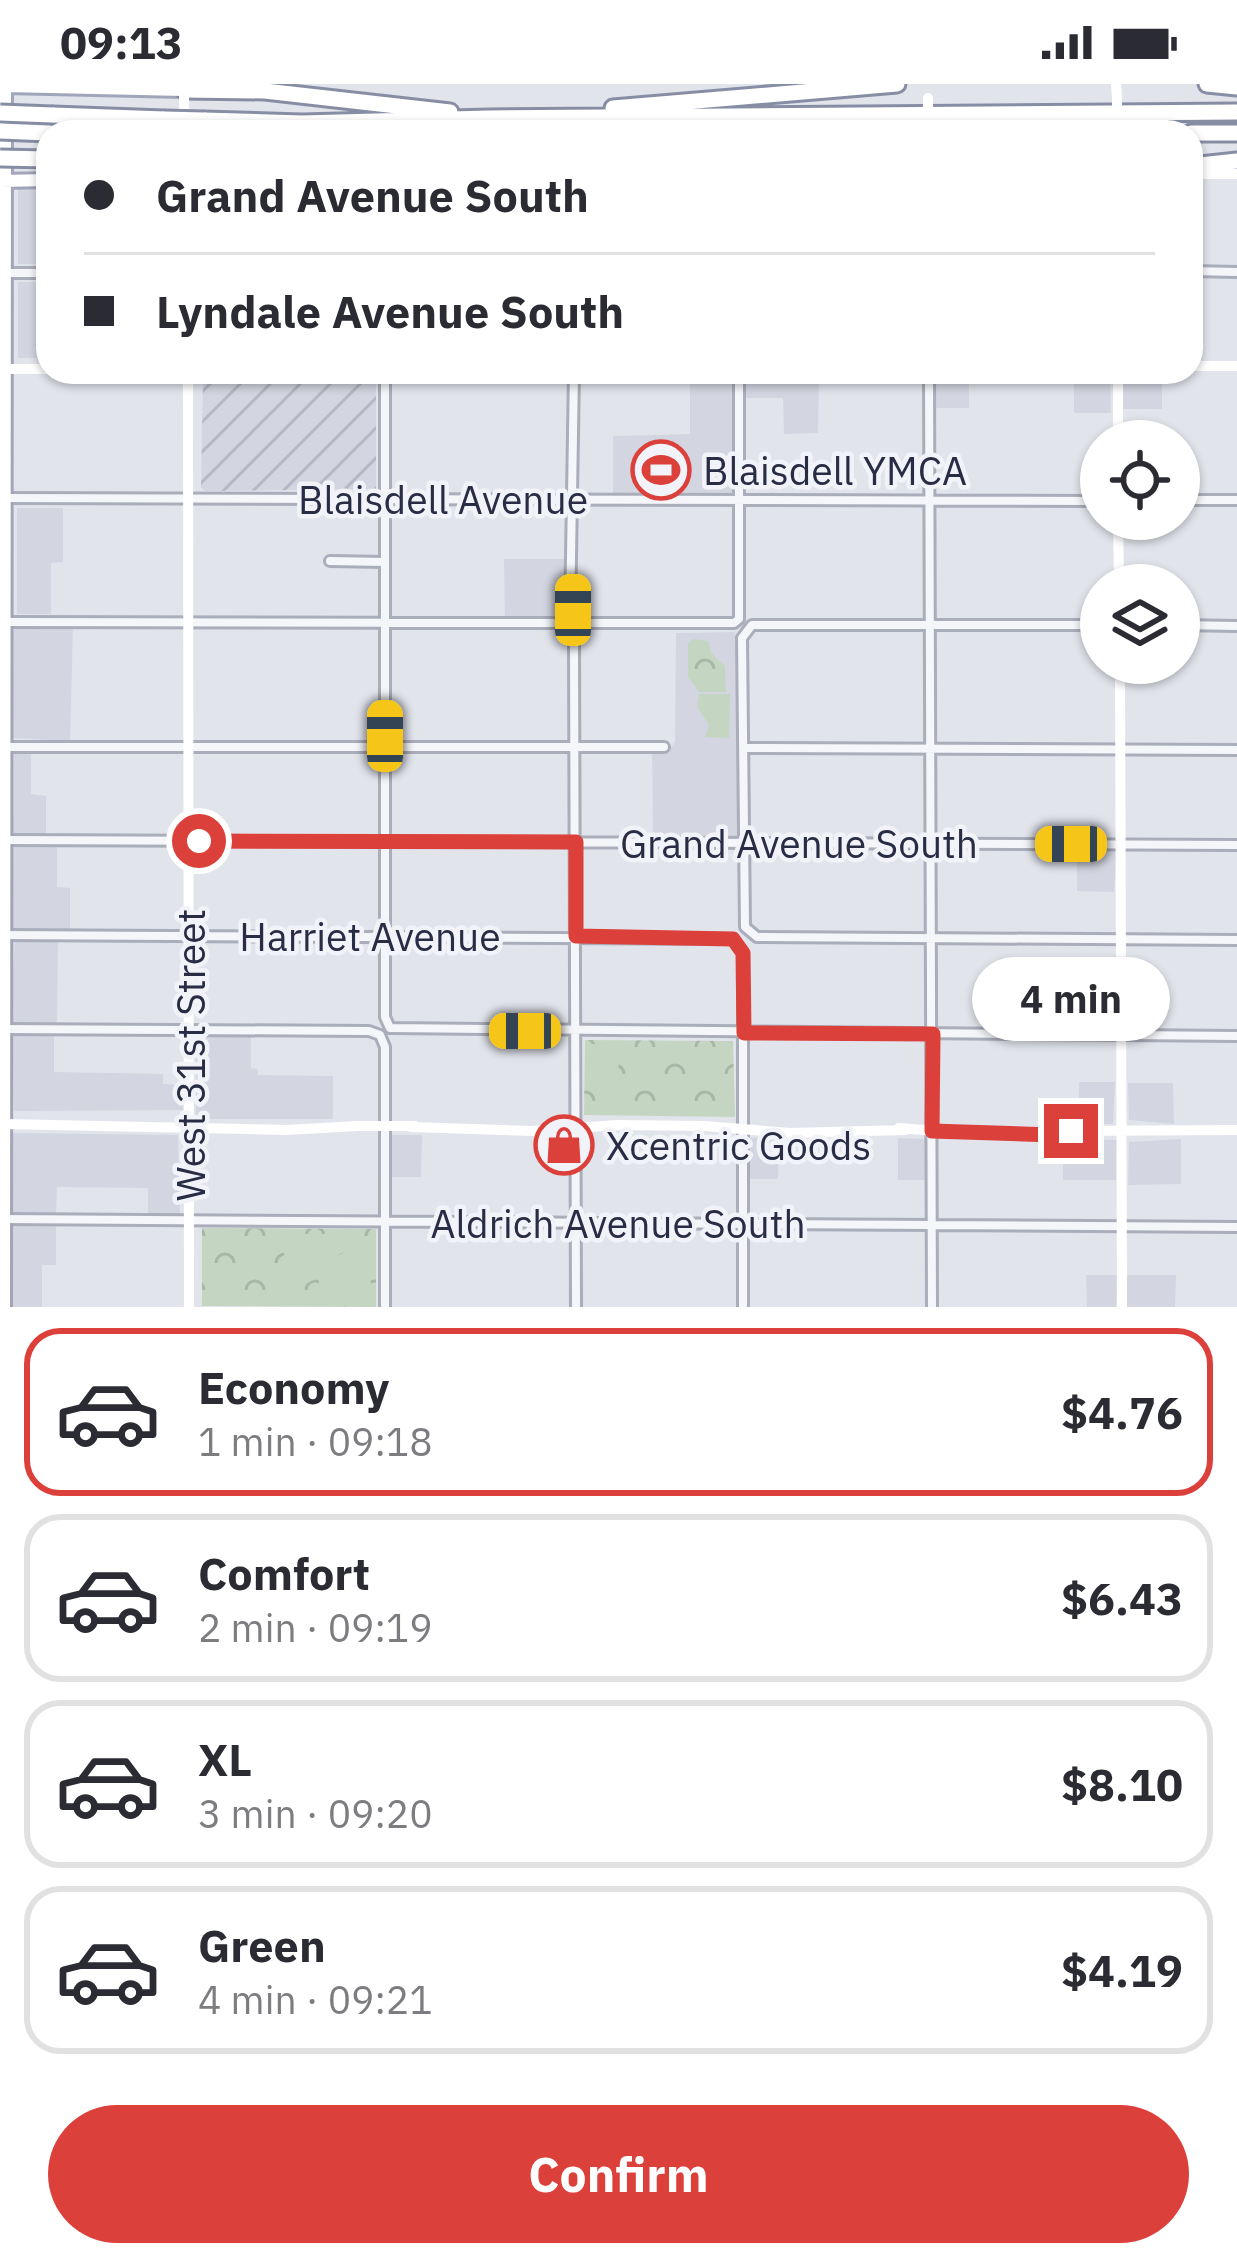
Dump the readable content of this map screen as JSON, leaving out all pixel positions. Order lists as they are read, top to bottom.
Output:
{
  "streets": {
    "street": [
      "Blaisdell Avenue",
      "Grand Avenue South",
      "Harriet Avenue",
      "West 31st Street",
      "Aldrich Avenue South"
    ]
  },
  "crossings": [
    ["Blaisdell Avenue", "West 31st Street"],
    ["Grand Avenue South", "West 31st Street"],
    ["Harriet Avenue", "West 31st Street"],
    ["West 31st Street", "Aldrich Avenue South"]
  ],
  "places": {
    "sports": ["Blaisdell YMCA"],
    "shop": ["Xcentric Goods"]
  },
  "page": {
    "status": "09:13",
    "banner": ["Grand Avenue South", "Lyndale Avenue South"],
    "bubble": "4 min",
    "list": [
      {
        "name": "Economy",
        "note": "1 min · 09:18",
        "value": "$4.76"
      },
      {
        "name": "Comfort",
        "note": "2 min · 09:19",
        "value": "$6.43"
      },
      {
        "name": "XL",
        "note": "3 min · 09:20",
        "value": "$8.10"
      },
      {
        "name": "Green",
        "note": "4 min · 09:21",
        "value": "$4.19"
      }
    ],
    "buttons": "Confirm"
  }
}
